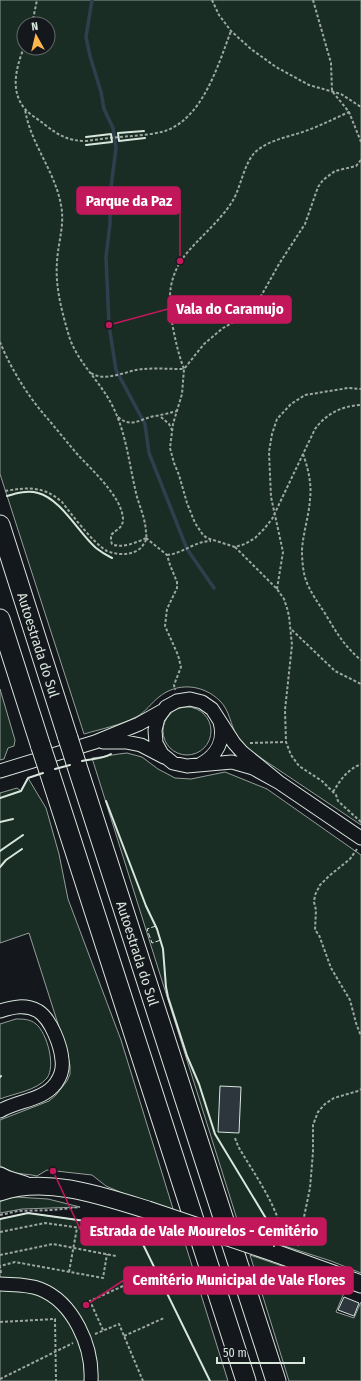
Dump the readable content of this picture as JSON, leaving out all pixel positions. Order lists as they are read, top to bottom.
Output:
{
  "streets": {
    "highway": ["Autoestrada do Sul"]
  },
  "places": [
    "Parque da Paz",
    "Vala do Caramujo",
    "Estrada de Vale Mourelos - Cemitério",
    "Cemitério Municipal de Vale Flores"
  ],
  "scale_bar": "50 m",
  "north": "top"
}
